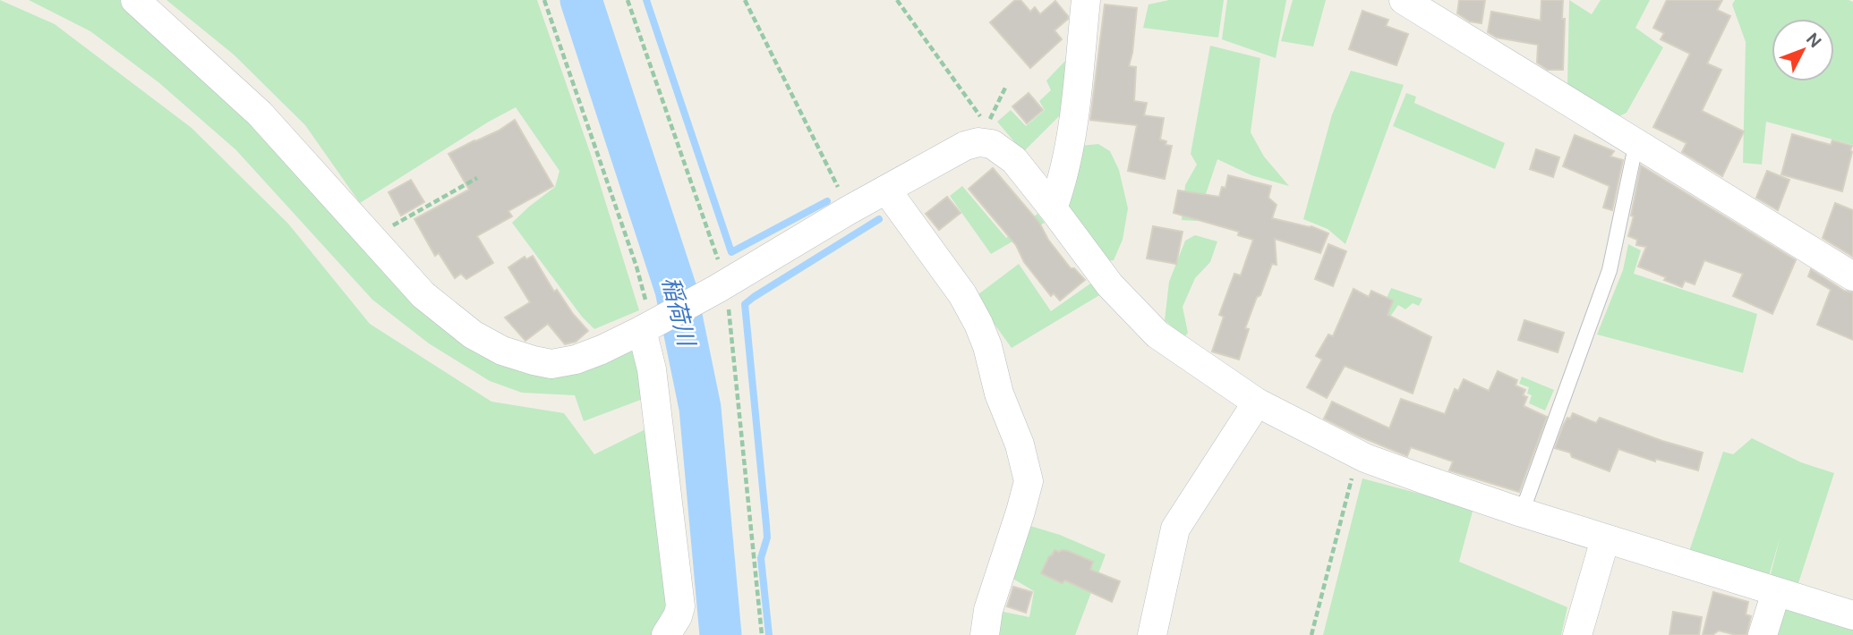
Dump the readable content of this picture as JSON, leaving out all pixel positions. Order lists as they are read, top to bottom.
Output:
{
  "water": ["稲荷川"],
  "north": "top right"
}
